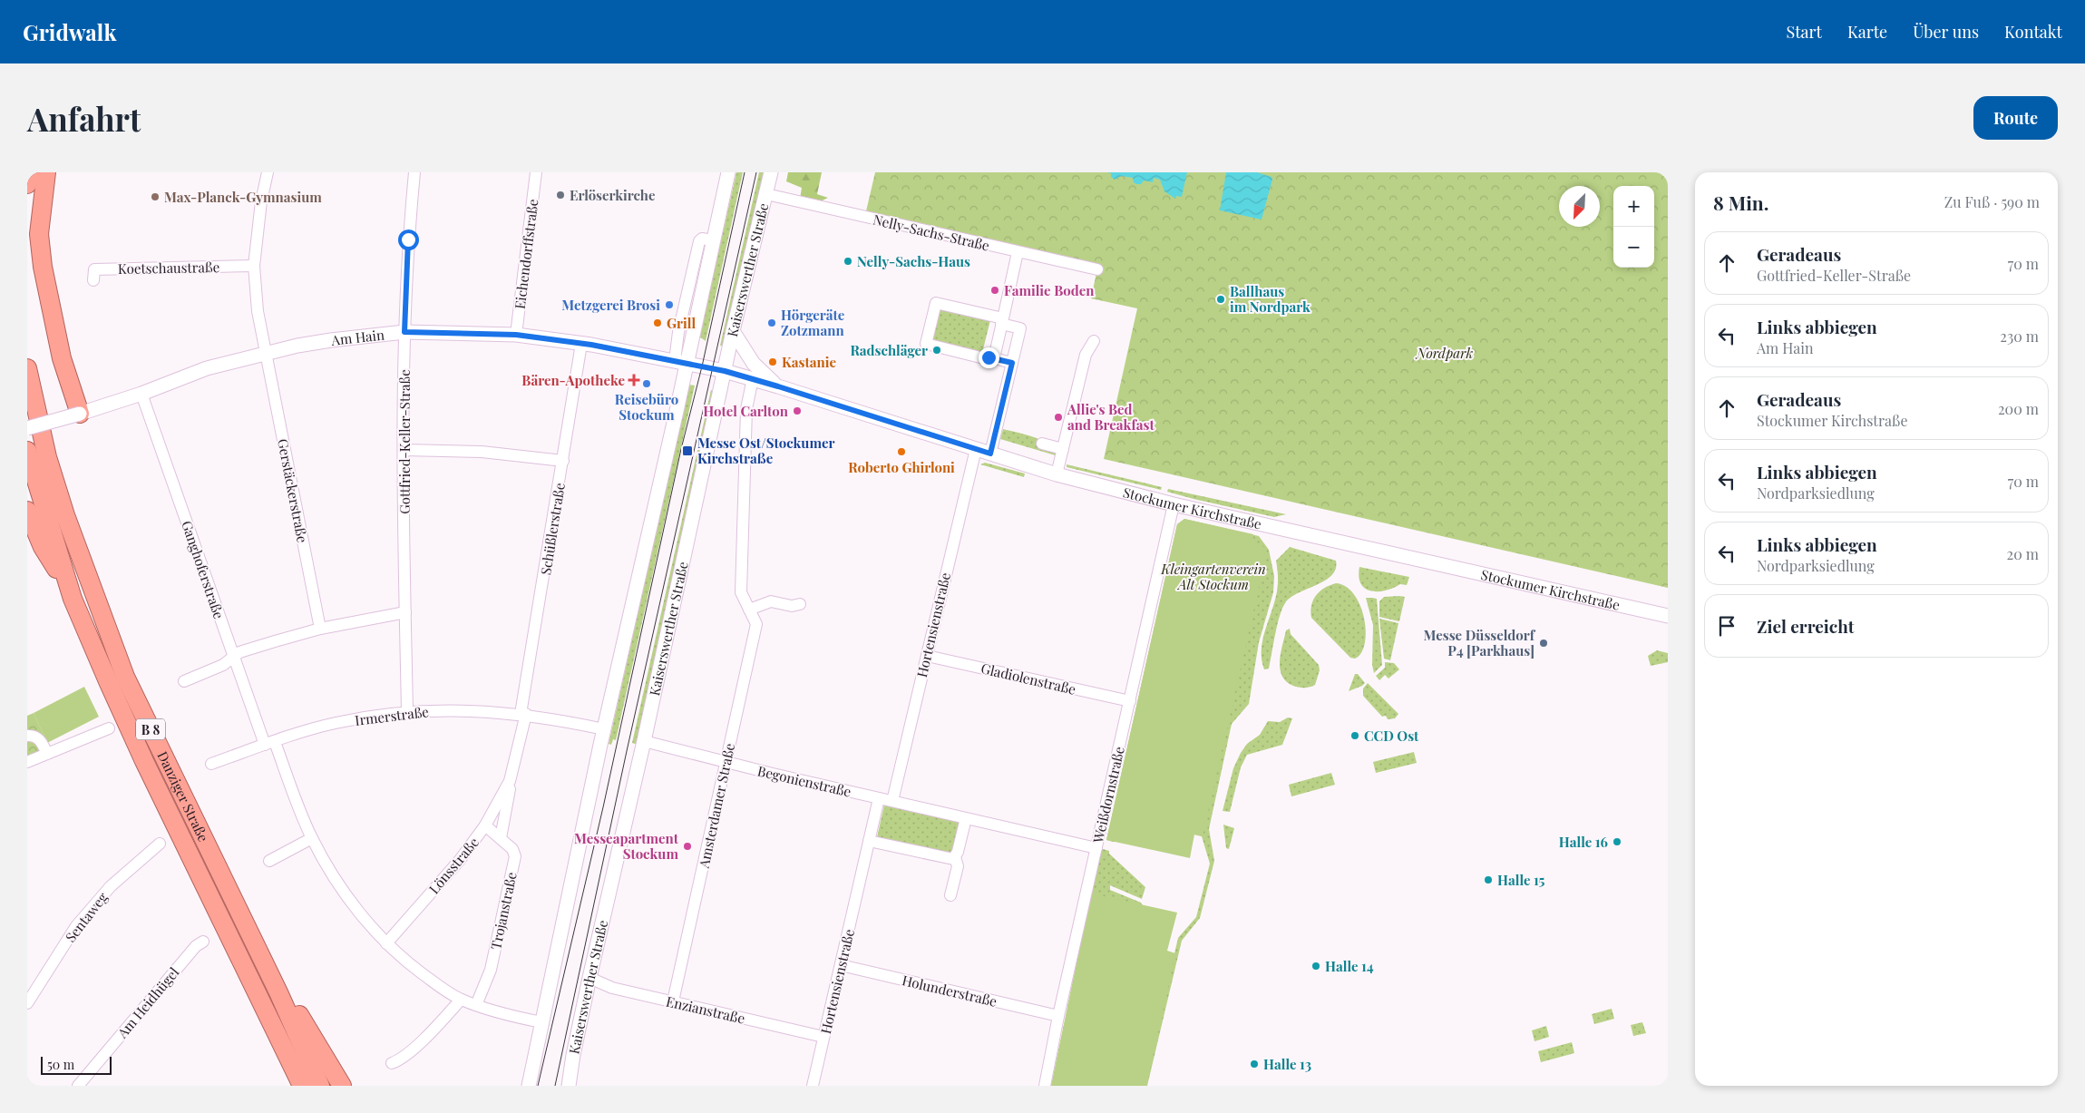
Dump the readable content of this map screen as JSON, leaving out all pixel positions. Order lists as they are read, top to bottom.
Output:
{
  "streets": {
    "highway": ["B 8", "Danziger Straße"],
    "street": [
      "Nelly-Sachs-Straße",
      "Eichendorffstraße",
      "Koetschaustraße",
      "Kaiserswerther Straße",
      "Am Hain",
      "Gottfried-Keller-Straße",
      "Gerstäckerstraße",
      "Stockumer Kirchstraße",
      "Schüßlerstraße",
      "Ganghoferstraße",
      "Hortensienstraße",
      "Gladiolenstraße",
      "Irmerstraße",
      "Begonienstraße",
      "Weißdornstraße",
      "Amsterdamer Straße",
      "Lönsstraße",
      "Trojanstraße",
      "Sentaweg",
      "Holunderstraße",
      "Am Heidhügel",
      "Enzianstraße"
    ]
  },
  "crossings": [
    ["Nelly-Sachs-Straße", "Kaiserswerther Straße"],
    ["Eichendorffstraße", "Am Hain"],
    ["Kaiserswerther Straße", "Am Hain"],
    ["Kaiserswerther Straße", "Begonienstraße"],
    ["Kaiserswerther Straße", "Enzianstraße"],
    ["Am Hain", "Gottfried-Keller-Straße"],
    ["Am Hain", "Gerstäckerstraße"],
    ["Am Hain", "Schüßlerstraße"],
    ["Am Hain", "Ganghoferstraße"],
    ["Gottfried-Keller-Straße", "Irmerstraße"],
    ["Stockumer Kirchstraße", "Hortensienstraße"],
    ["Stockumer Kirchstraße", "Weißdornstraße"],
    ["Stockumer Kirchstraße", "Amsterdamer Straße"],
    ["Schüßlerstraße", "Irmerstraße"],
    ["Schüßlerstraße", "Lönsstraße"],
    ["Ganghoferstraße", "Irmerstraße"],
    ["Ganghoferstraße", "Lönsstraße"],
    ["Ganghoferstraße", "Trojanstraße"],
    ["Hortensienstraße", "Gladiolenstraße"],
    ["Hortensienstraße", "Begonienstraße"],
    ["Hortensienstraße", "Holunderstraße"],
    ["Hortensienstraße", "Enzianstraße"],
    ["Gladiolenstraße", "Weißdornstraße"],
    ["Irmerstraße", "Lönsstraße"],
    ["Begonienstraße", "Weißdornstraße"],
    ["Begonienstraße", "Amsterdamer Straße"],
    ["Weißdornstraße", "Holunderstraße"],
    ["Amsterdamer Straße", "Enzianstraße"],
    ["Lönsstraße", "Trojanstraße"]
  ],
  "parks": ["Nordpark", "Kleingartenverein Alt Stockum"],
  "places": {
    "other": [
      "Erlöserkirche",
      "Max-Planck-Gymnasium",
      "Nelly-Sachs-Haus",
      "Familie Boden",
      "Ballhaus im Nordpark",
      "Metzgerei Brosi",
      "Grill",
      "Hörgeräte Zotzmann",
      "Radschläger",
      "Kastanie",
      "Reisebüro Stockum",
      "Hotel Carlton",
      "Allie's Bed and Breakfast",
      "Roberto Ghirloni",
      "Messe Düsseldorf P4 [Parkhaus]",
      "CCD Ost",
      "Halle 16",
      "Messeapartment Stockum",
      "Halle 15",
      "Halle 14",
      "Halle 13"
    ],
    "health": ["Bären-Apotheke"],
    "transit": ["Messe Ost/Stockumer Kirchstraße"]
  },
  "scale_bar": "50 m",
  "north": "bottom left",
  "page": {
    "header": "Gridwalk",
    "nav": [
      "Start",
      "Karte",
      "Über uns",
      "Kontakt"
    ],
    "buttons": "Route",
    "title": "Anfahrt",
    "heading": ["8 Min.", "Zu Fuß · 590 m"],
    "map_buttons": ["+", "−"],
    "list": [
      ["Geradeaus", "Gottfried-Keller-Straße", "70 m"],
      ["Links abbiegen", "Am Hain", "230 m"],
      ["Geradeaus", "Stockumer Kirchstraße", "200 m"],
      ["Links abbiegen", "Nordparksiedlung", "70 m"],
      ["Links abbiegen", "Nordparksiedlung", "20 m"],
      "Ziel erreicht"
    ],
    "scale": "50 m"
  }
}
